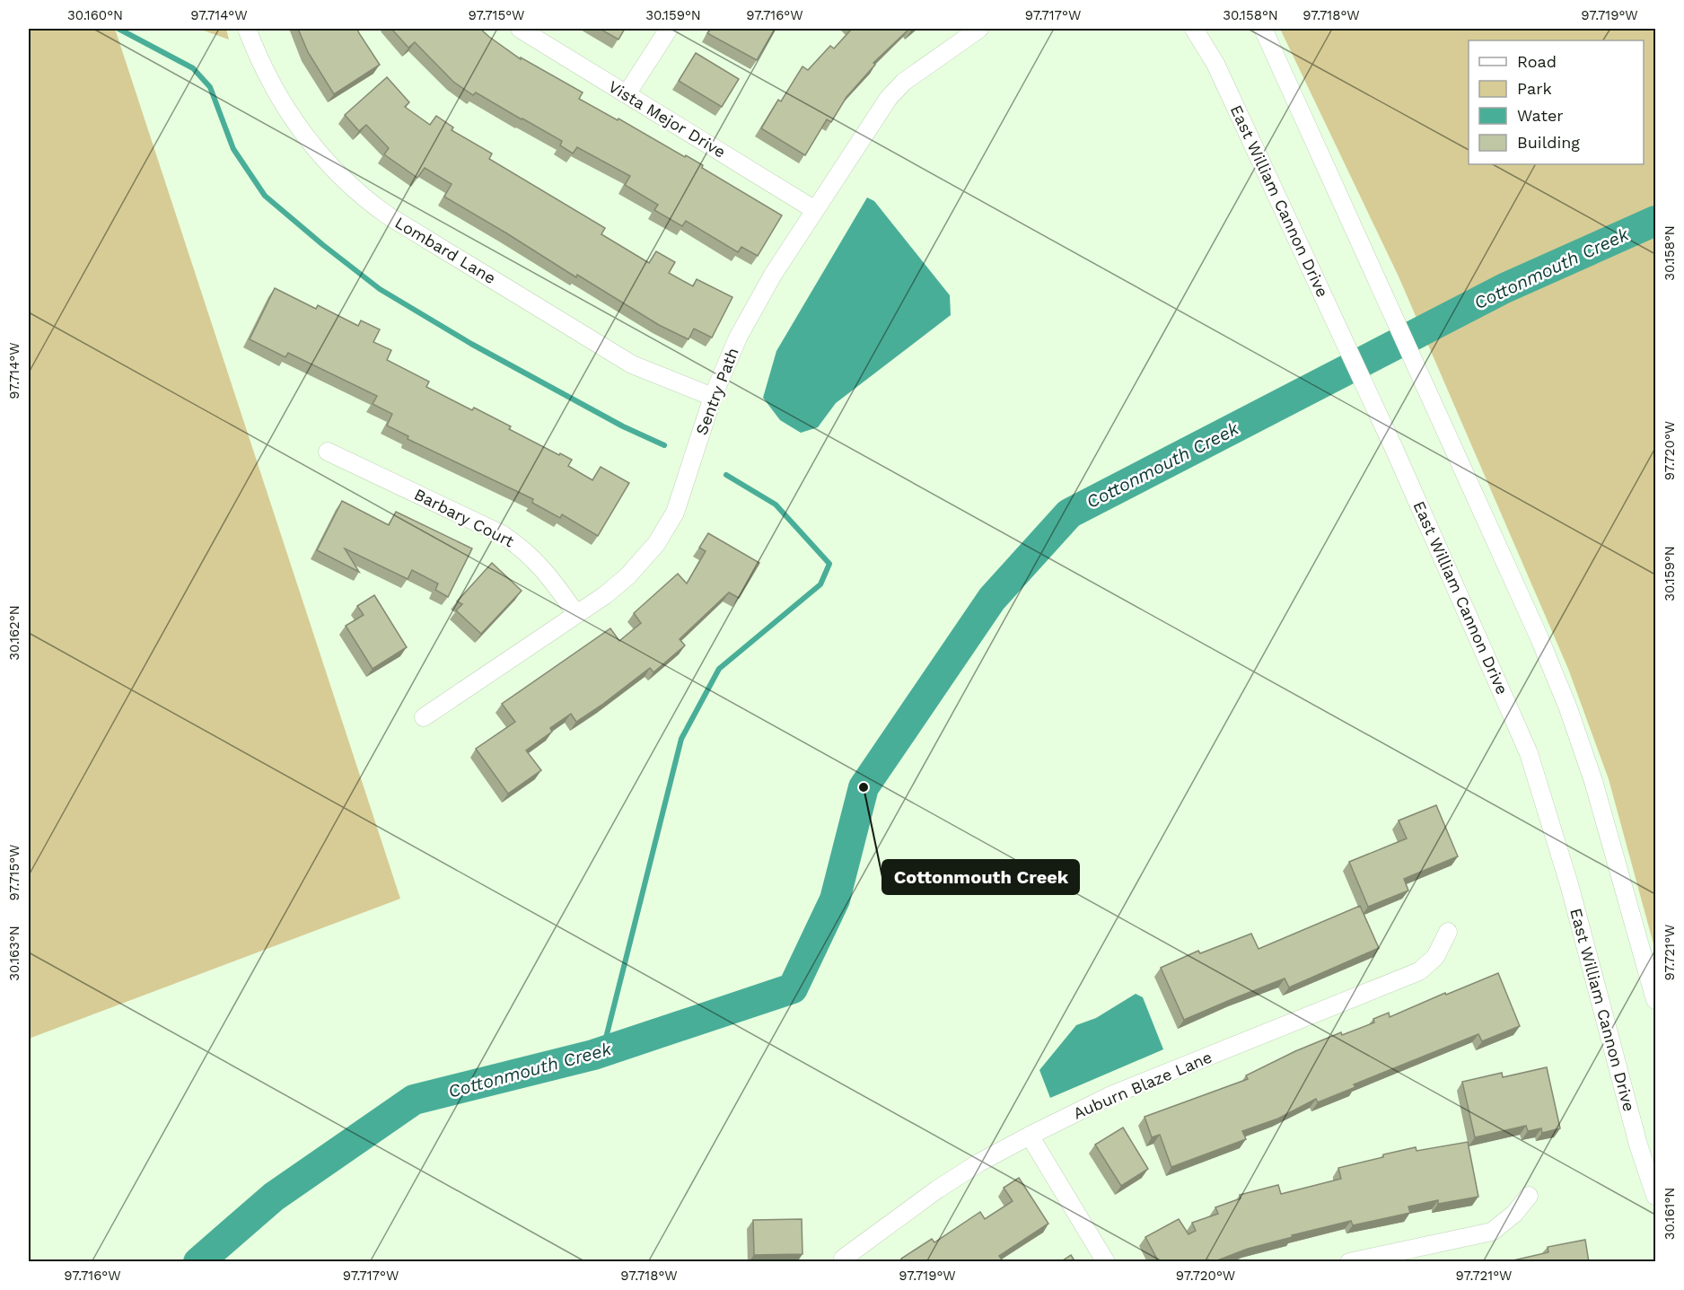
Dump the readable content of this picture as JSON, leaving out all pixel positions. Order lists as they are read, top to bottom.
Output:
{
  "streets": {
    "street": [
      "Vista Mejor Drive",
      "East William Cannon Drive",
      "Lombard Lane",
      "Sentry Path",
      "Barbary Court",
      "Auburn Blaze Lane"
    ]
  },
  "crossings": [
    ["Vista Mejor Drive", "Sentry Path"],
    ["Lombard Lane", "Sentry Path"],
    ["Sentry Path", "Barbary Court"]
  ],
  "water": ["Cottonmouth Creek"],
  "places": ["Cottonmouth Creek"],
  "legend": [
    "Road",
    "Park",
    "Water",
    "Building"
  ],
  "coordinates": [
    "30.160°N",
    "97.714°W",
    "97.715°W",
    "30.159°N",
    "97.716°W",
    "97.717°W",
    "30.158°N",
    "97.718°W",
    "97.719°W",
    "97.720°W",
    "30.162°N",
    "97.721°W",
    "30.163°N",
    "30.161°N"
  ]
}
